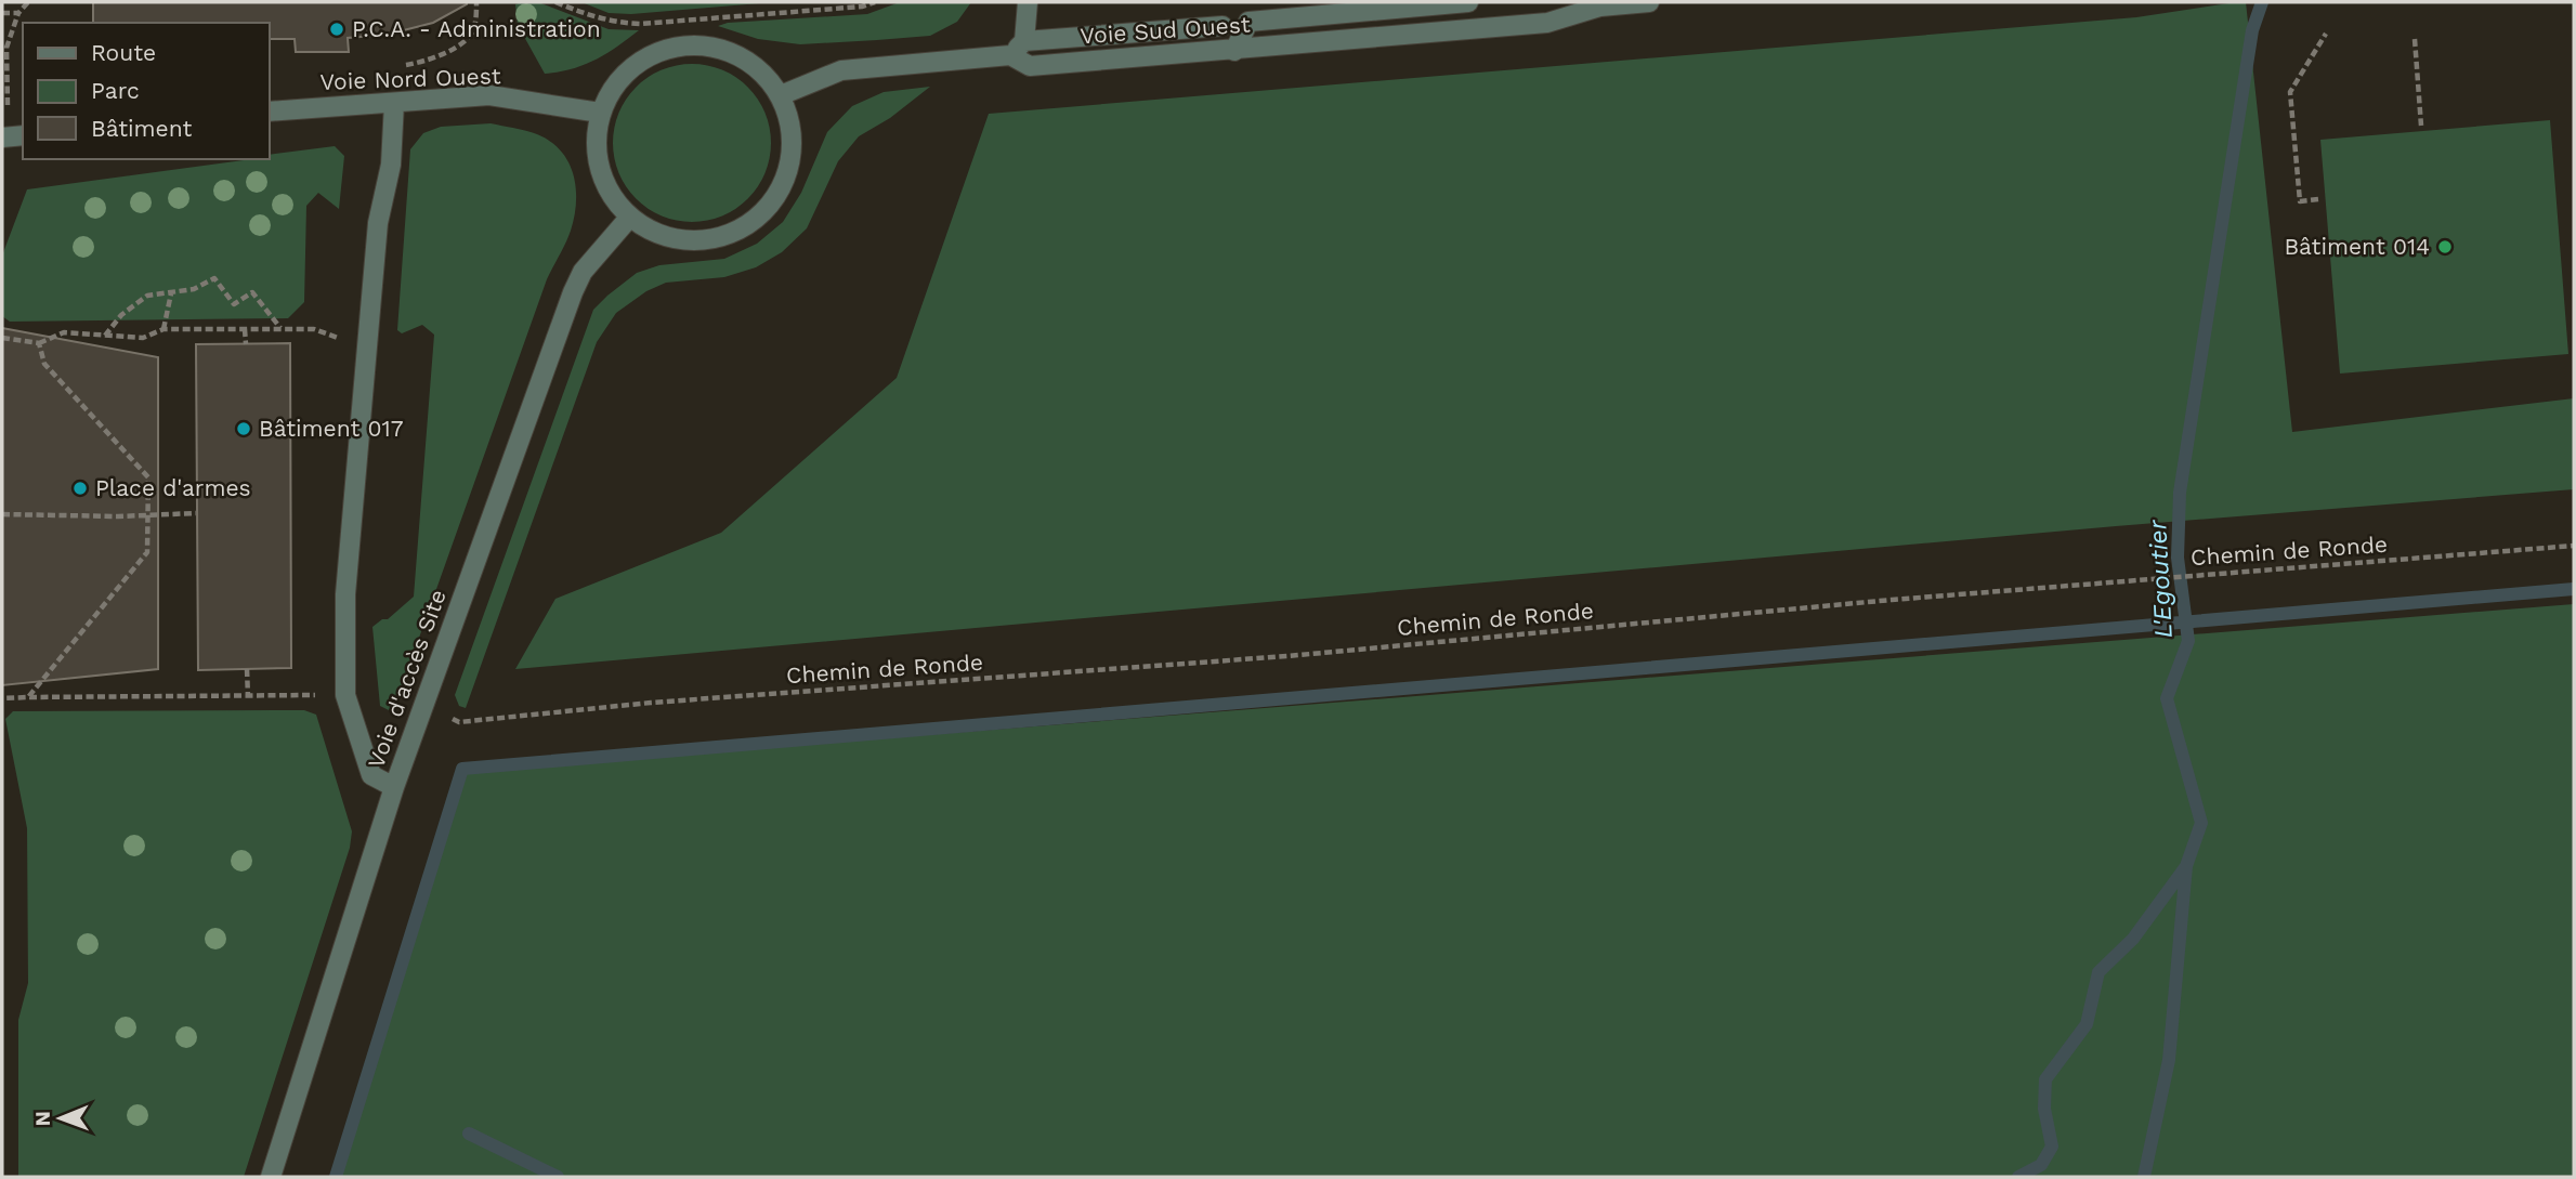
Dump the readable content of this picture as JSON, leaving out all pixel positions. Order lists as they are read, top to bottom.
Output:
{
  "streets": {
    "street": ["Voie Sud Ouest", "Voie Nord Ouest", "Voie d'accès Site"],
    "path": ["Chemin de Ronde"]
  },
  "crossings": [
    ["Voie Sud Ouest", "Voie Nord Ouest"],
    ["Voie Sud Ouest", "Voie d'accès Site"],
    ["Voie Nord Ouest", "Voie d'accès Site"],
    ["Chemin de Ronde", "Voie d'accès Site"]
  ],
  "water": ["L'Egoutier"],
  "places": [
    "P.C.A. - Administration",
    "Bâtiment 014",
    "Bâtiment 017",
    "Place d'armes"
  ],
  "legend": ["Route", "Parc", "Bâtiment"],
  "north": "left"
}
